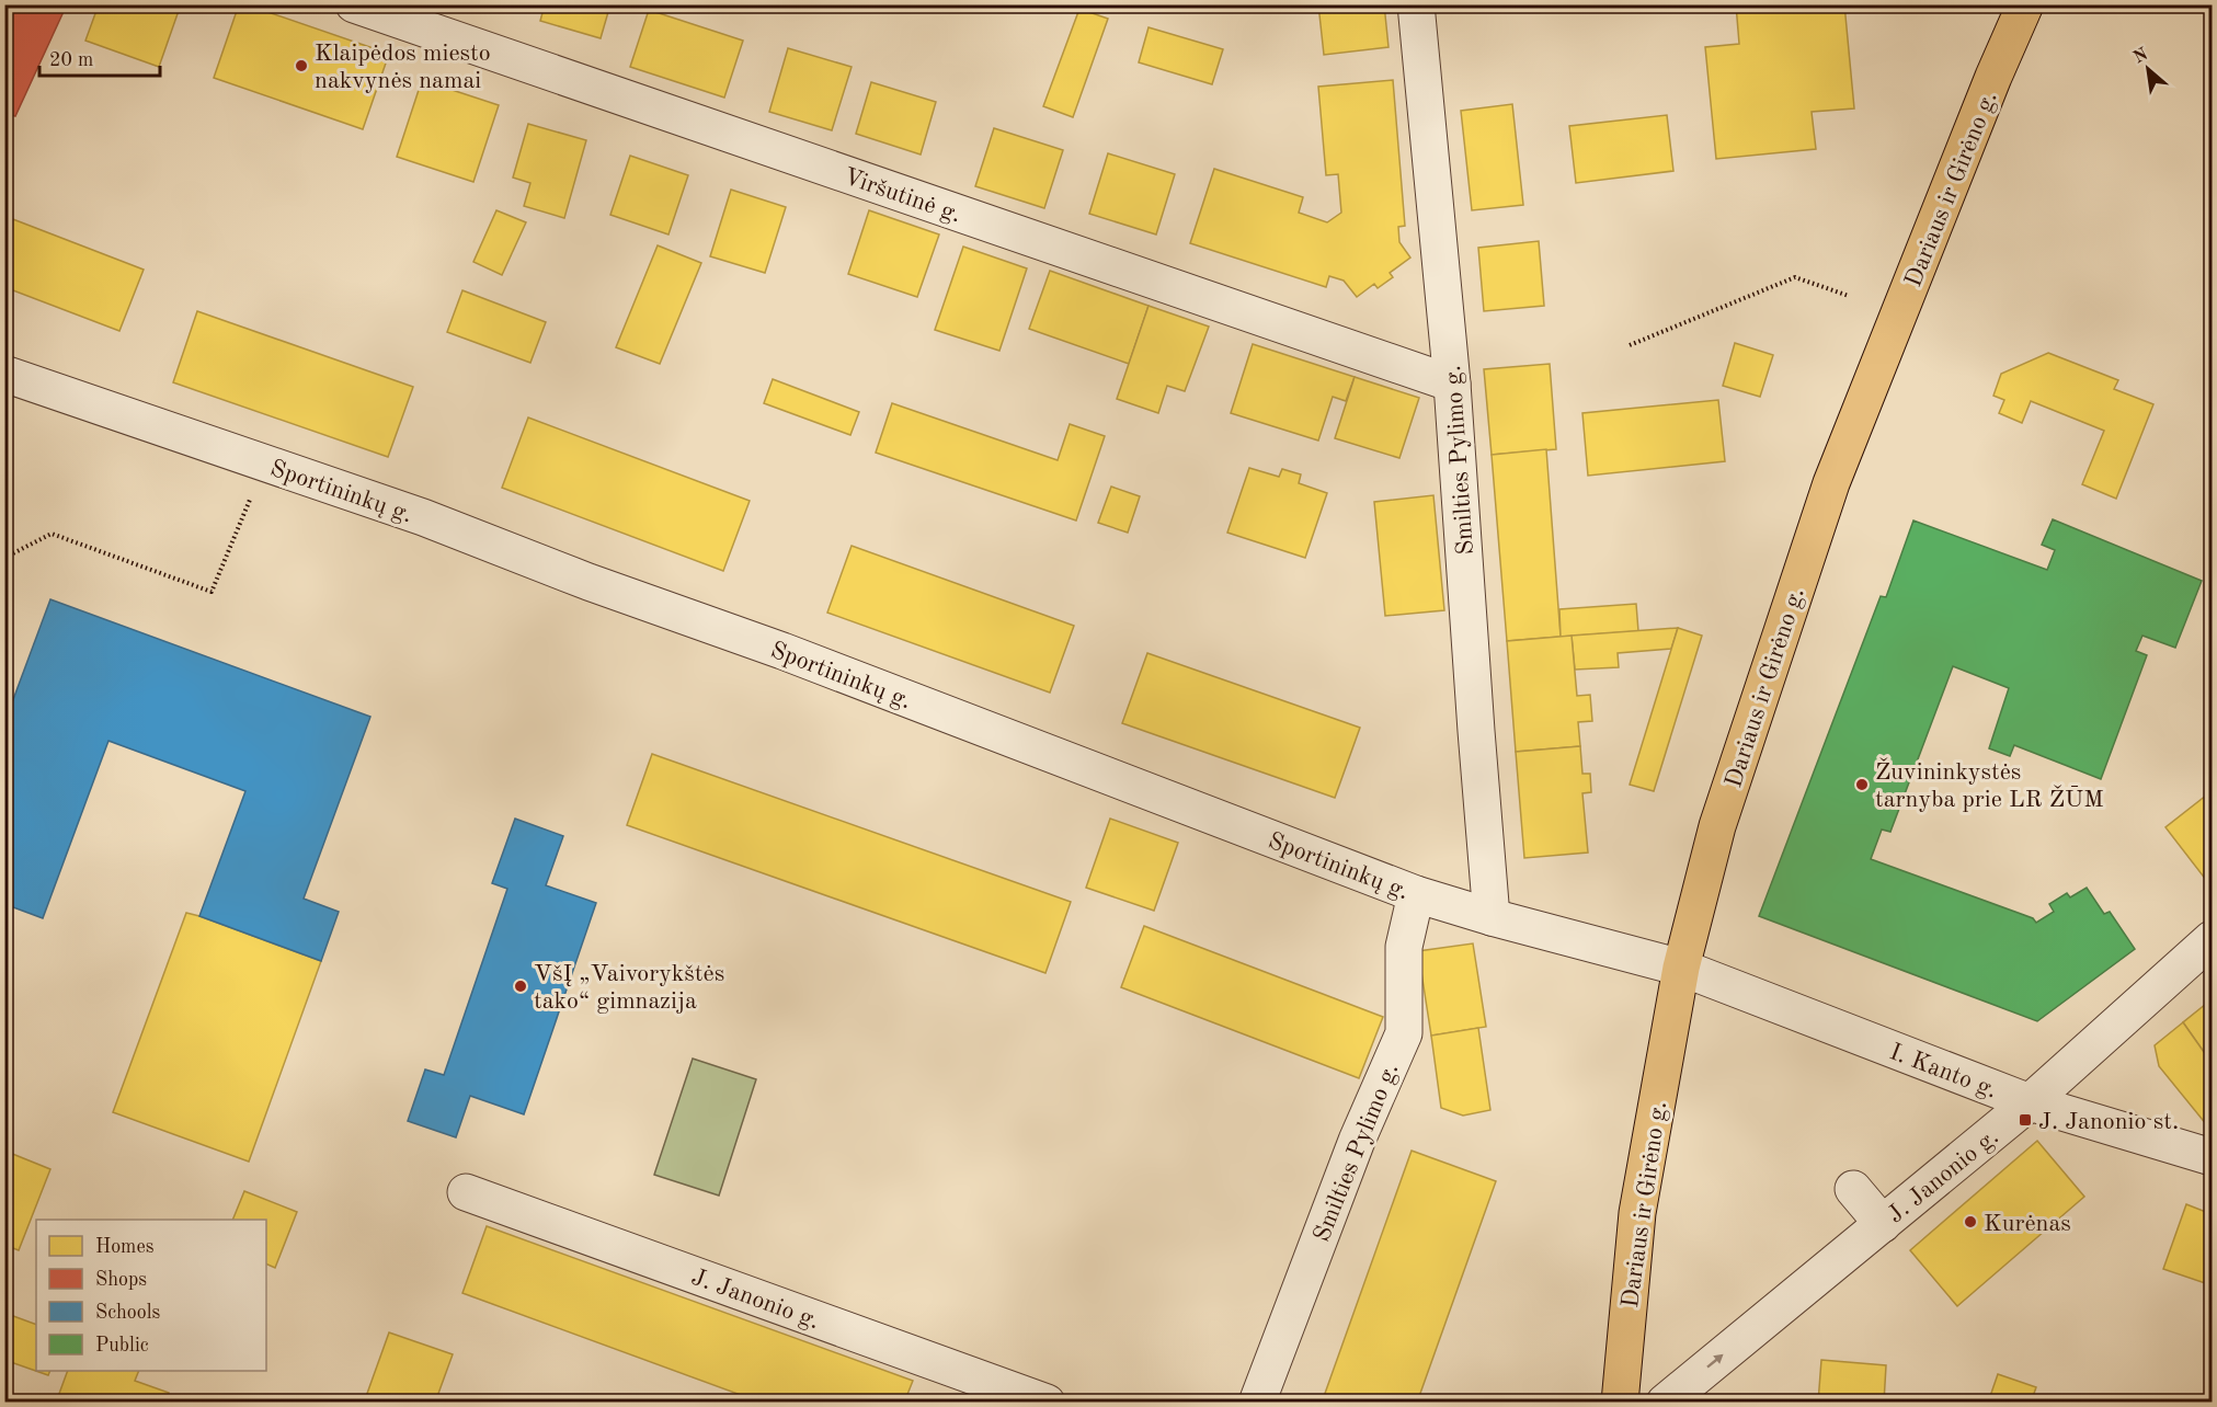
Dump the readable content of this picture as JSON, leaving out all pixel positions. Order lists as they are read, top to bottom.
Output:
{
  "streets": {
    "main road": ["Dariaus ir Girėno g."],
    "street": [
      "Viršutinė g.",
      "Smilties Pylimo g.",
      "Sportininkų g.",
      "I. Kanto g.",
      "J. Janonio g."
    ]
  },
  "crossings": [
    ["Dariaus ir Girėno g.", "Sportininkų g."],
    ["Dariaus ir Girėno g.", "I. Kanto g."],
    ["Viršutinė g.", "Smilties Pylimo g."],
    ["Smilties Pylimo g.", "Sportininkų g."],
    ["Sportininkų g.", "I. Kanto g."],
    ["I. Kanto g.", "J. Janonio g."]
  ],
  "places": {
    "other": [
      "Klaipėdos miesto nakvynės namai",
      "Žuvininkystės tarnyba prie LR ŽŪM",
      "VšĮ „Vaivorykštės tako“ gimnazija",
      "Kurėnas"
    ],
    "transit": ["J. Janonio st."]
  },
  "legend": [
    "Homes",
    "Shops",
    "Schools",
    "Public"
  ],
  "scale_bar": "20 m",
  "north": "top left"
}
